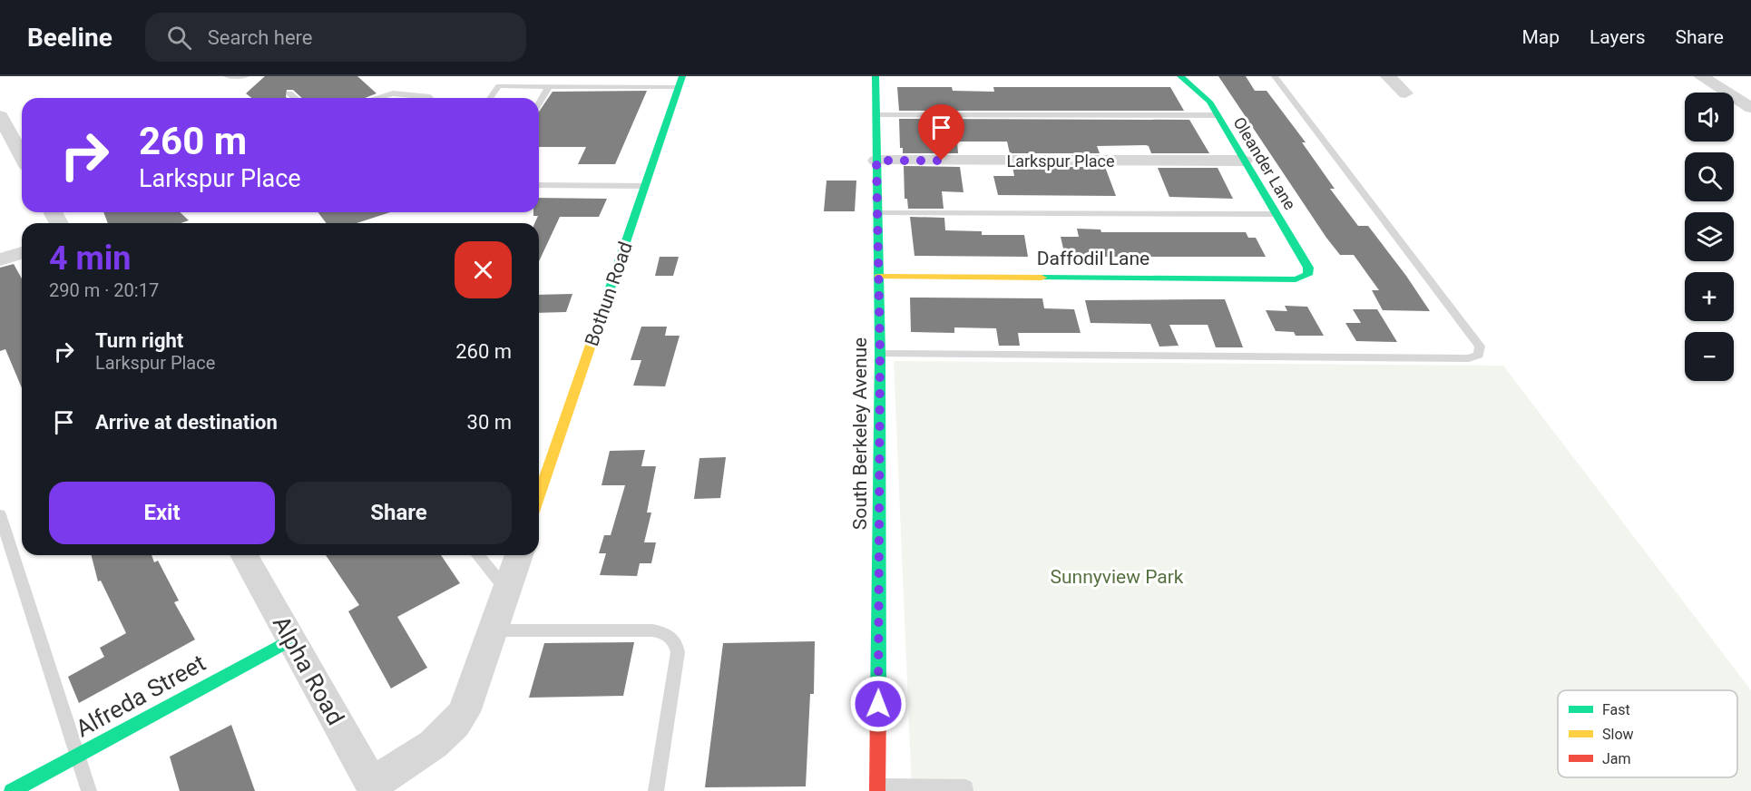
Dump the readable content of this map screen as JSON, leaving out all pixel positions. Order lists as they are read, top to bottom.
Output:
{
  "streets": {
    "street": [
      "Larkspur Place",
      "Oleander Lane",
      "Daffodil Lane",
      "Bothun Road",
      "South Berkeley Avenue",
      "Alpha Road",
      "Alfreda Street"
    ]
  },
  "crossings": [
    ["Larkspur Place", "Oleander Lane"],
    ["Larkspur Place", "South Berkeley Avenue"],
    ["Oleander Lane", "Daffodil Lane"],
    ["Daffodil Lane", "South Berkeley Avenue"],
    ["Alpha Road", "Alfreda Street"]
  ],
  "parks": ["Sunnyview Park"],
  "legend": ["Fast", "Slow", "Jam"],
  "page": {
    "header": "Beeline",
    "search": "Search here",
    "nav": ["Map", "Layers", "Share"],
    "map_buttons": ["+", "−"],
    "turn": ["260 m", "Larkspur Place"],
    "heading": ["4 min", "290 m · 20:17"],
    "list": [
      {
        "name": "Turn right",
        "note": "Larkspur Place",
        "value": "260 m"
      },
      {
        "name": "Arrive at destination",
        "value": "30 m"
      }
    ],
    "buttons": ["Exit", "Share"]
  }
}
